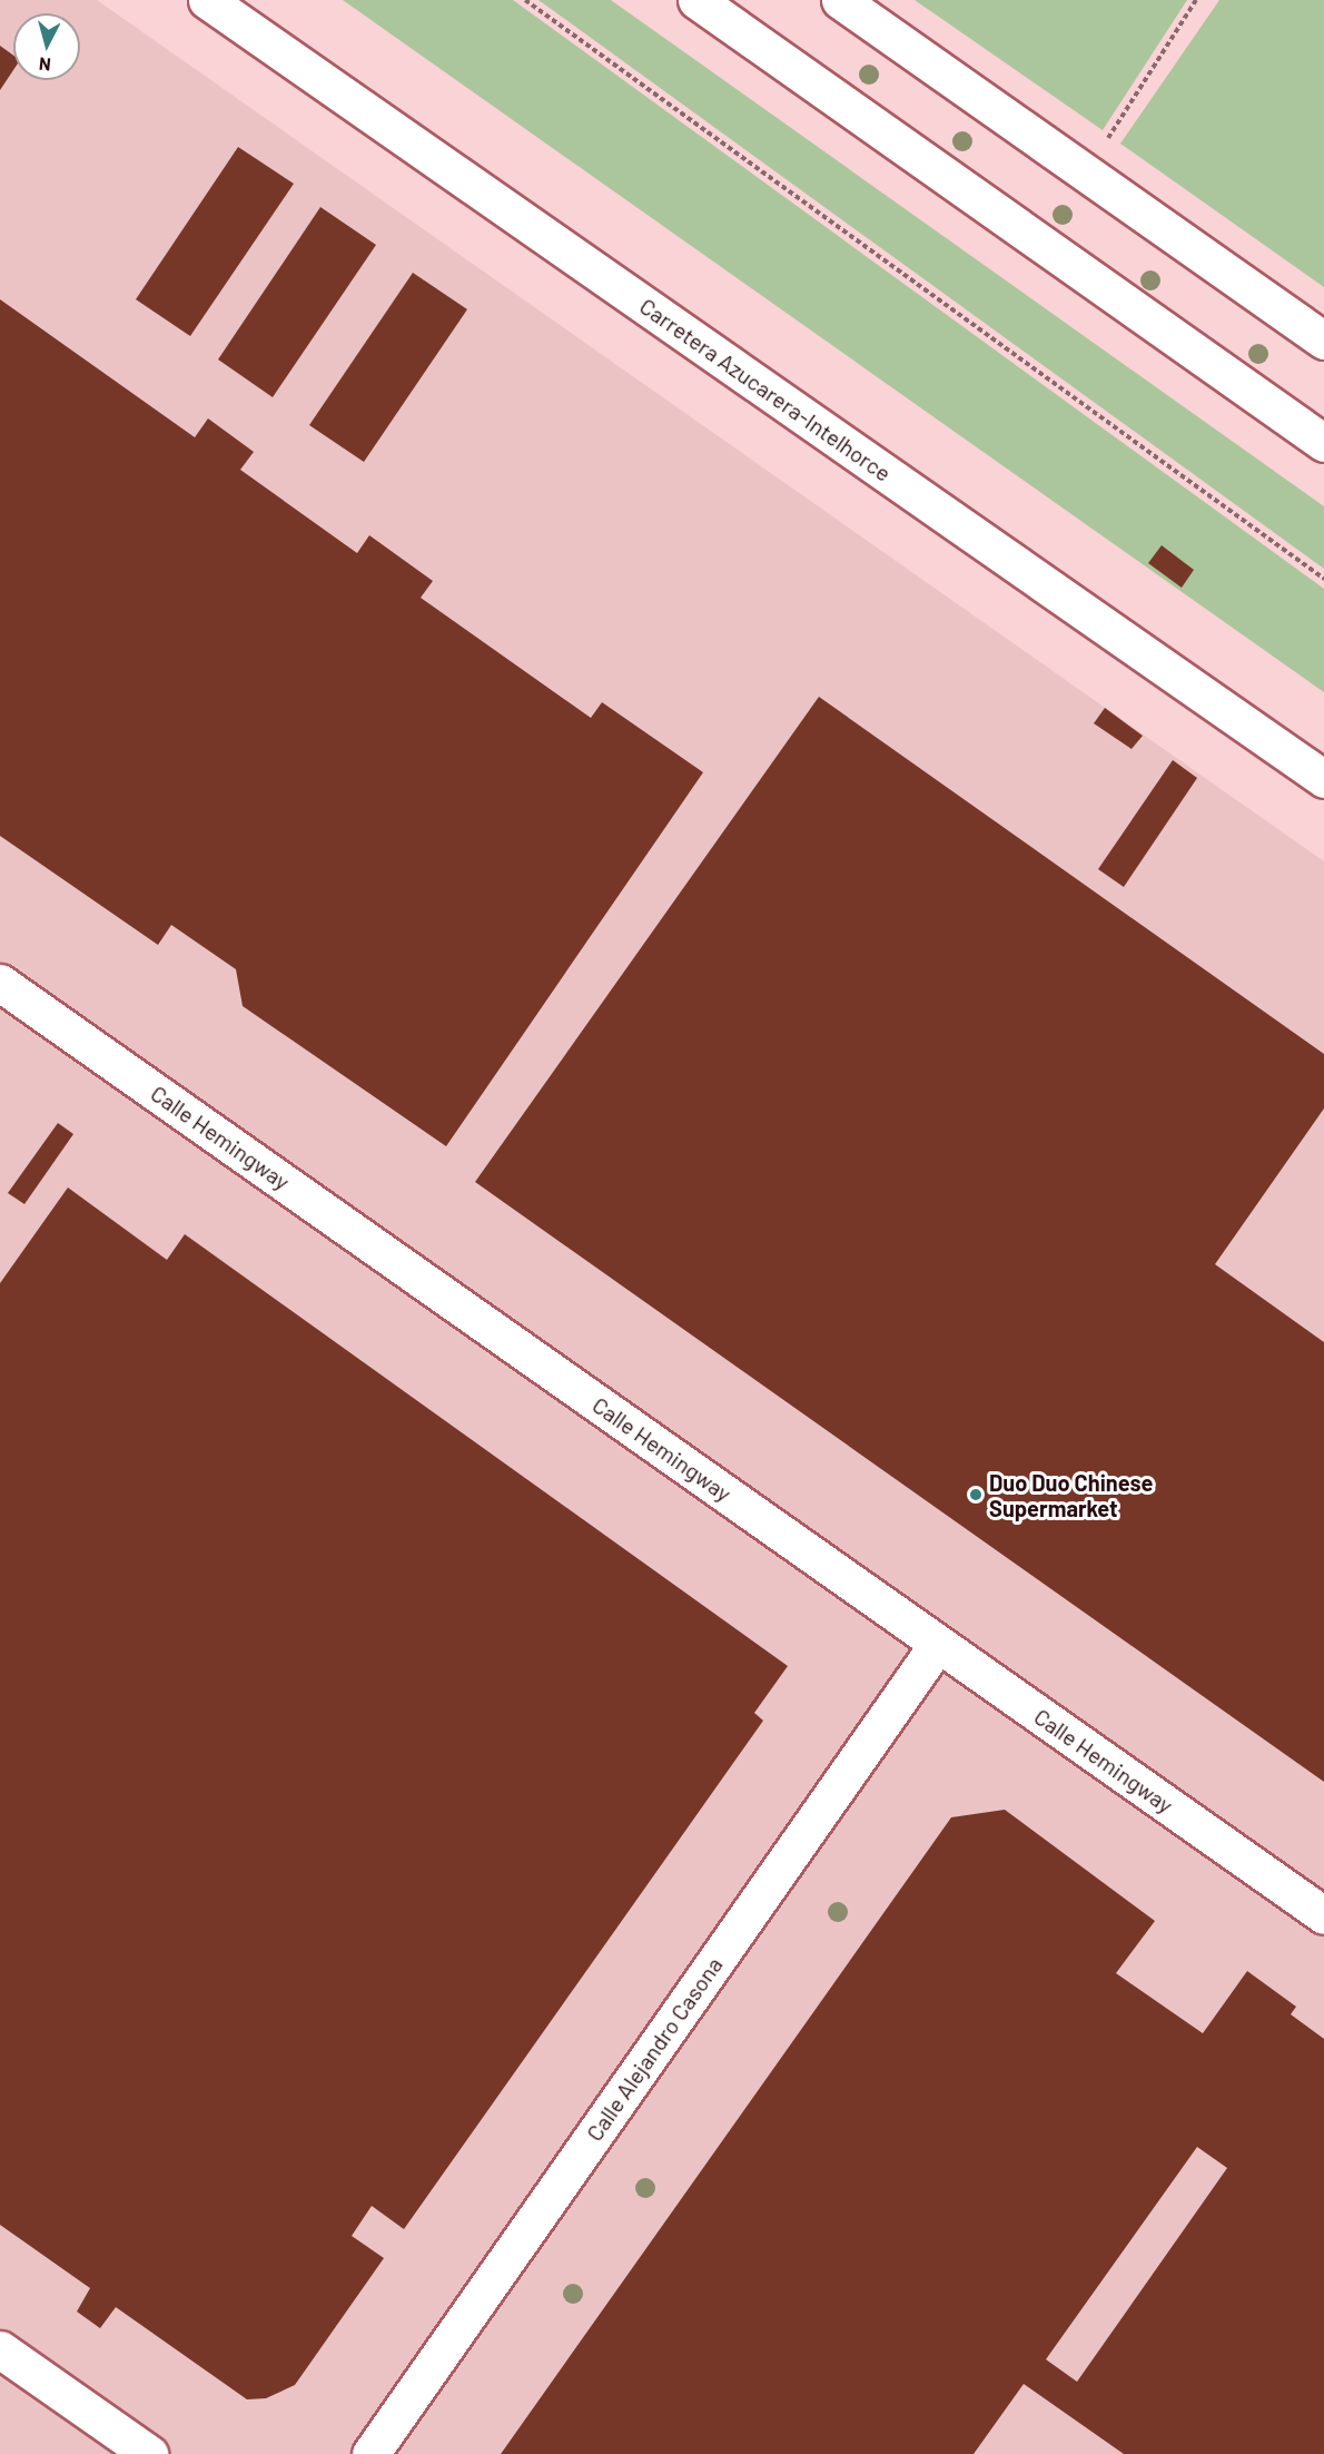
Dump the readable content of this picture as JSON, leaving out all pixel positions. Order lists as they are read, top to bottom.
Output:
{
  "streets": {
    "street": ["Carretera Azucarera-Intelhorce", "Calle Hemingway", "Calle Alejandro Casona"]
  },
  "crossings": [
    ["Calle Hemingway", "Calle Alejandro Casona"]
  ],
  "places": ["Duo Duo Chinese Supermarket"],
  "north": "bottom"
}
